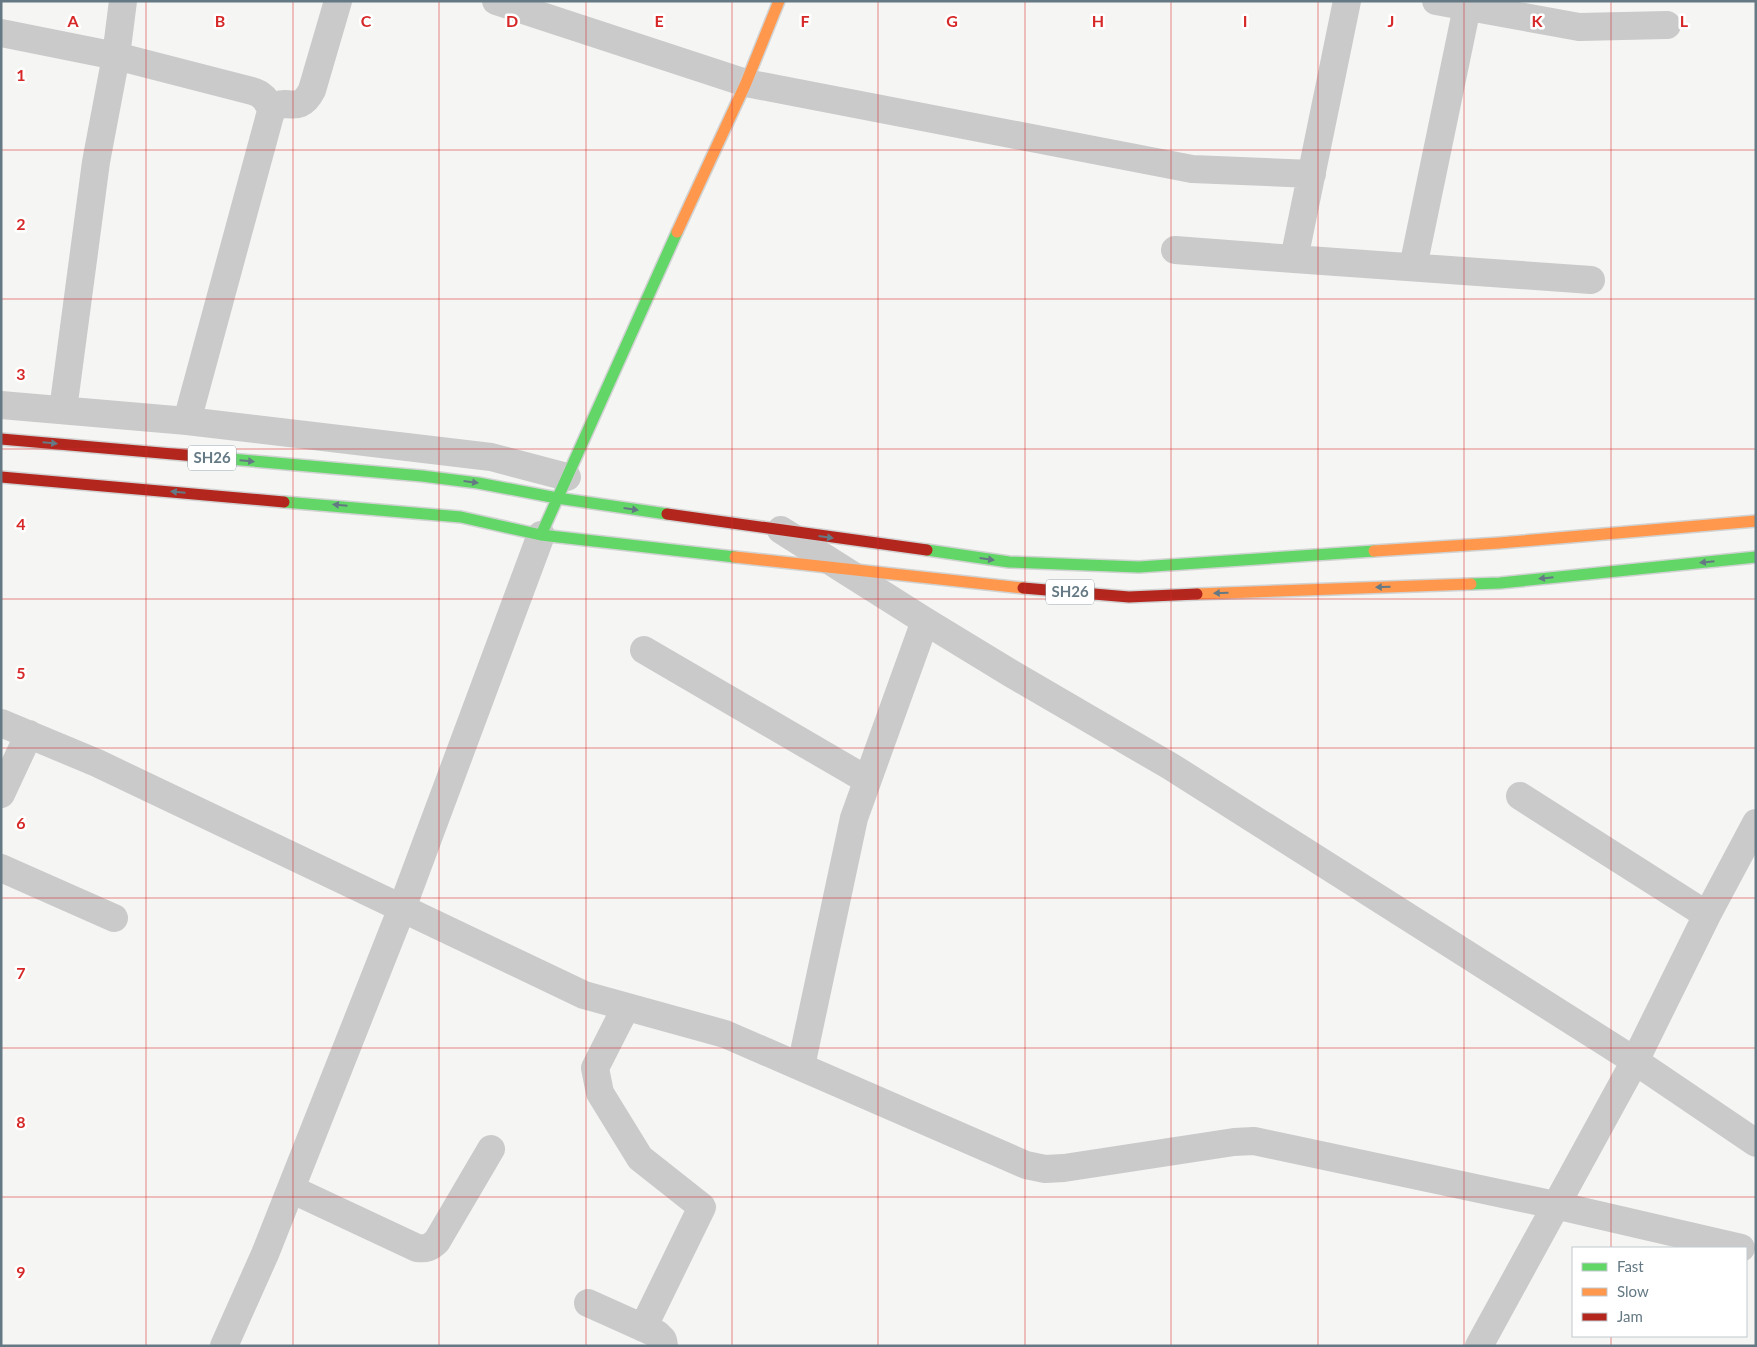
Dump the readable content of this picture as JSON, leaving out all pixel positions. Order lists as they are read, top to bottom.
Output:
{
  "streets": {
    "main road": ["SH26"]
  },
  "legend": ["Fast", "Slow", "Jam"],
  "grid": {
    "columns": [
      "A",
      "B",
      "C",
      "D",
      "E",
      "F",
      "G",
      "H",
      "I",
      "J",
      "K",
      "L"
    ],
    "rows": [
      "1",
      "2",
      "3",
      "4",
      "5",
      "6",
      "7",
      "8",
      "9"
    ]
  }
}
